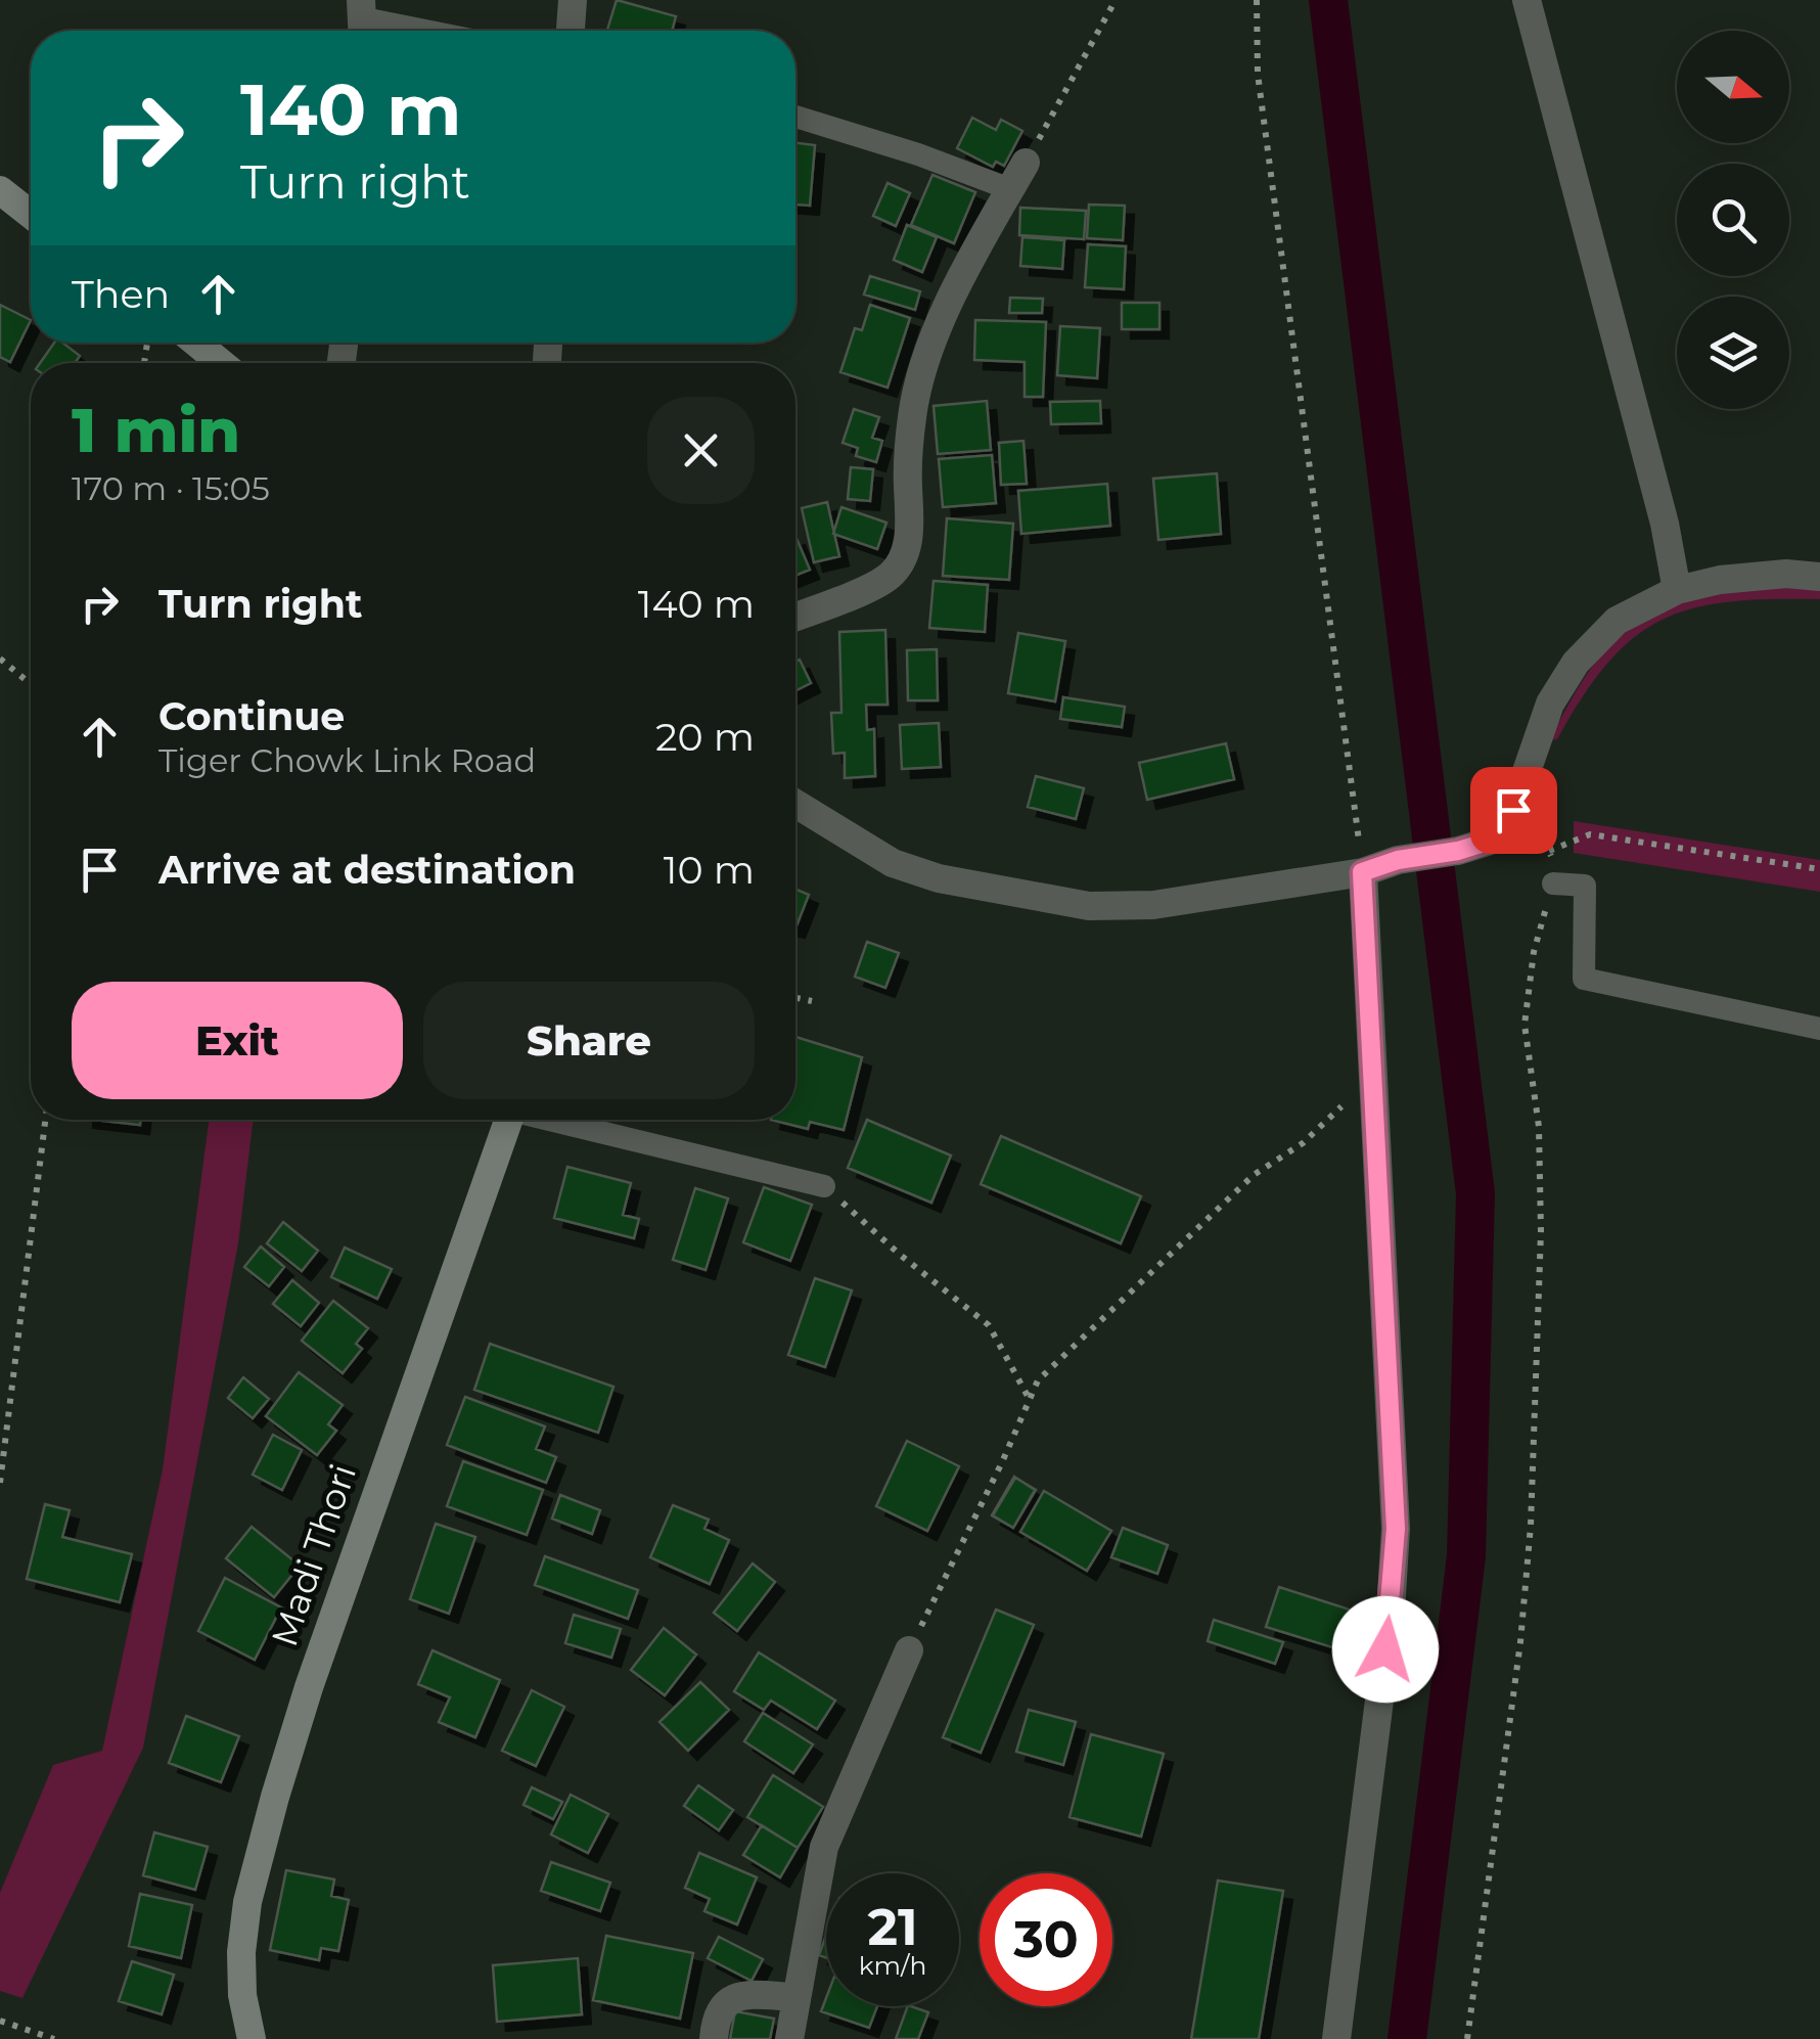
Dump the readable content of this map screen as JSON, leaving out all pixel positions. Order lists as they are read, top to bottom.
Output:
{
  "streets": {
    "main road": ["Madi Thori"]
  },
  "north": "right",
  "page": {
    "turn": ["140 m", "Turn right"],
    "then": "Then",
    "heading": ["1 min", "170 m · 15:05"],
    "list": [
      {
        "name": "Turn right",
        "value": "140 m"
      },
      {
        "name": "Continue",
        "note": "Tiger Chowk Link Road",
        "value": "20 m"
      },
      {
        "name": "Arrive at destination",
        "value": "10 m"
      }
    ],
    "buttons": ["Exit", "Share"],
    "speed": "21 km/h",
    "limit": "30"
  }
}
